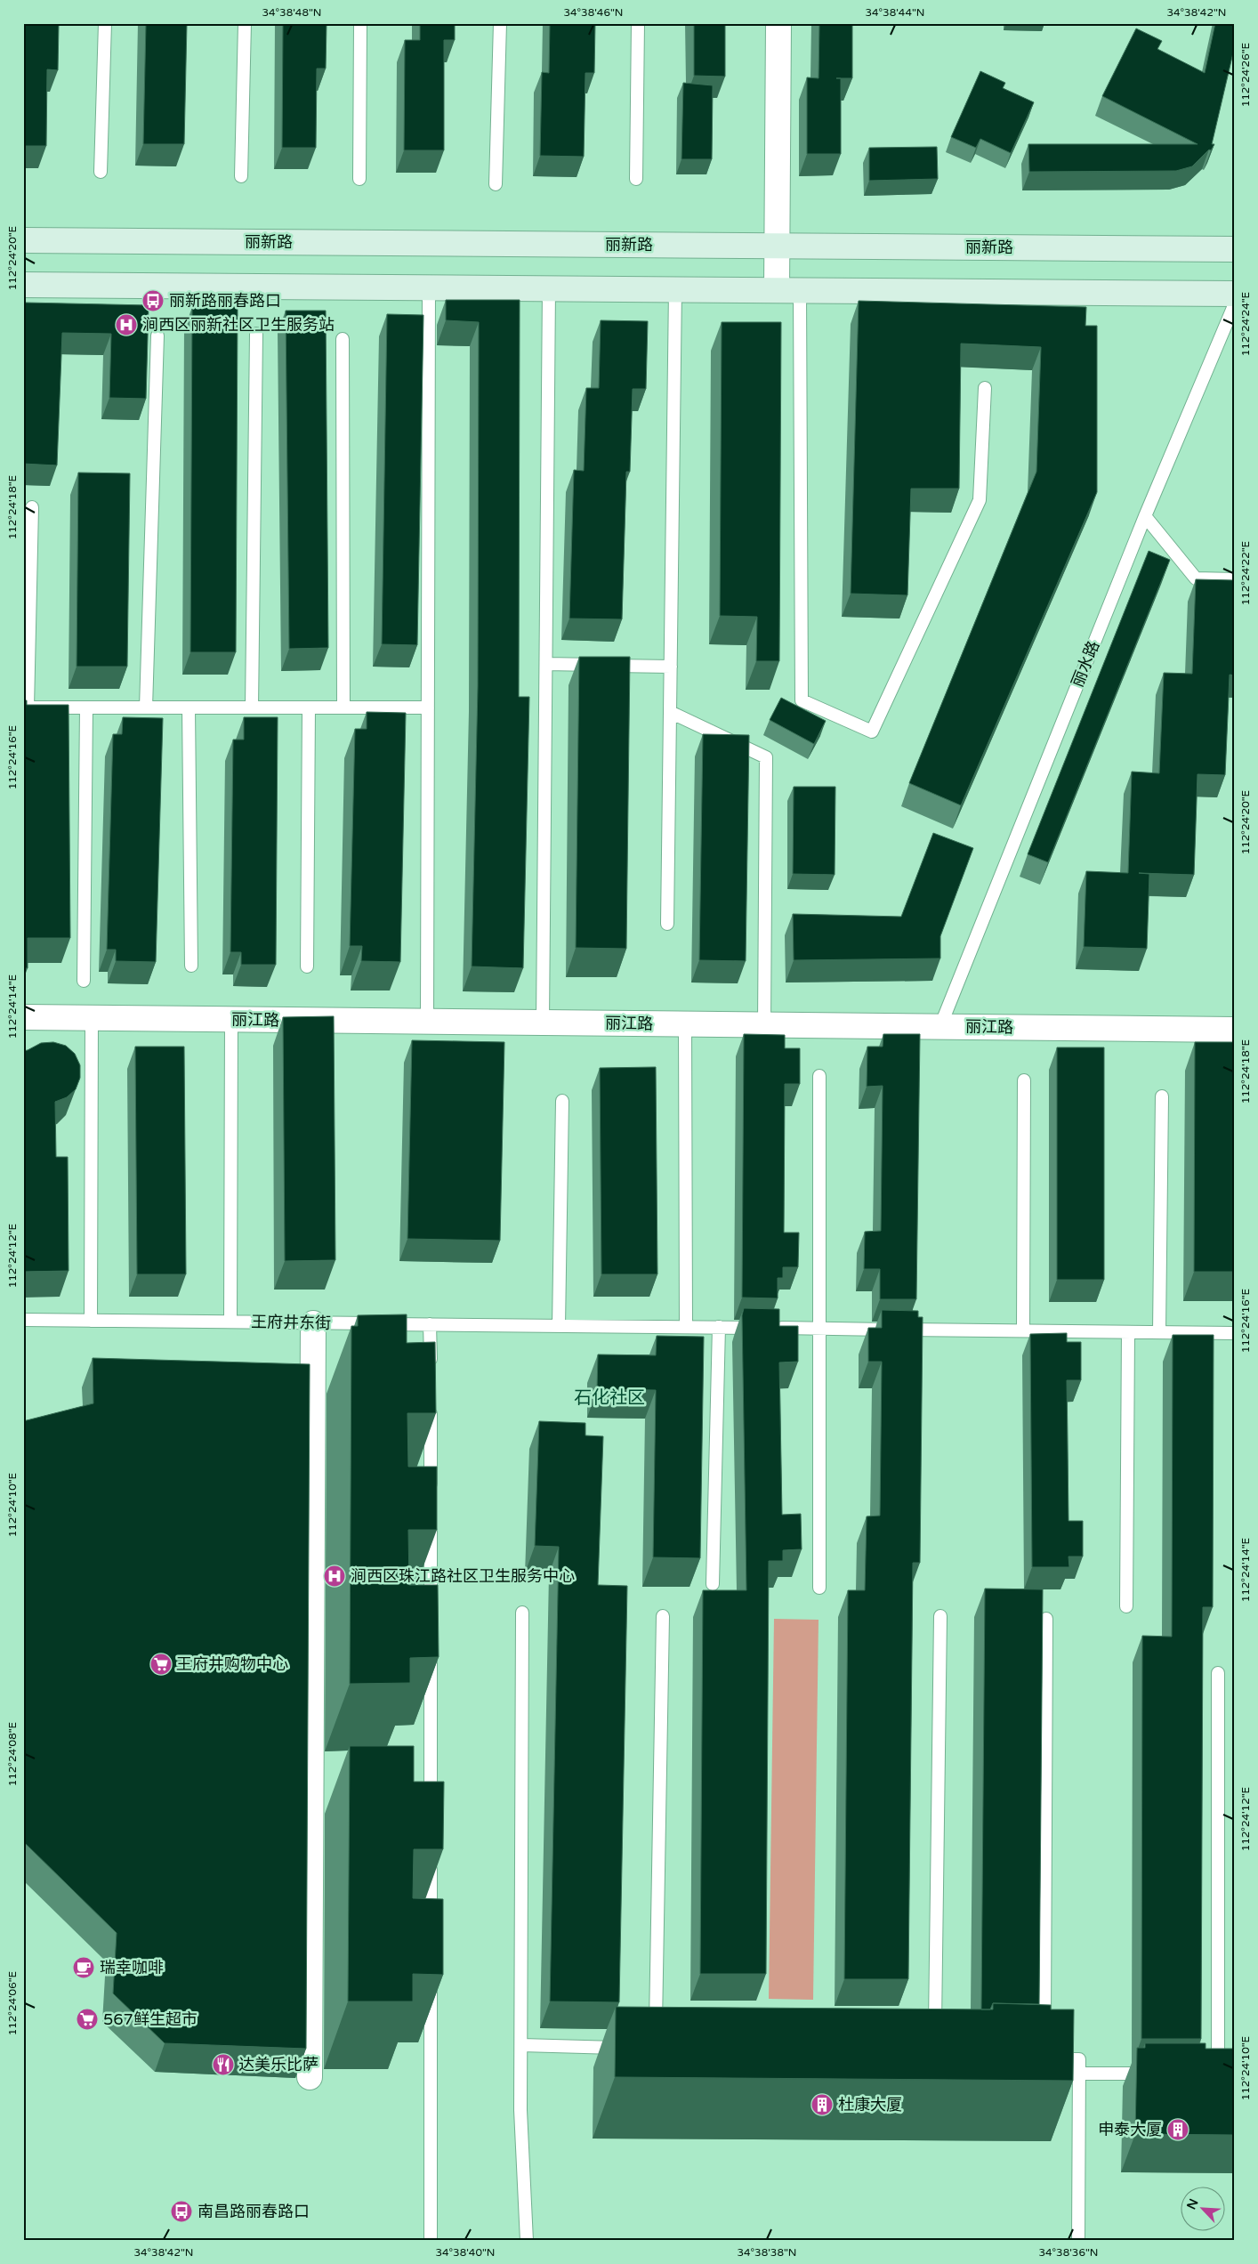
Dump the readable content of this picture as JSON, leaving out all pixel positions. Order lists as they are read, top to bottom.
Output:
{
  "streets": {
    "main road": ["丽新路"],
    "street": ["丽江路"],
    "lane": ["丽水路", "王府井东街"]
  },
  "crossings": [
    ["丽水路", "丽江路"]
  ],
  "districts": ["石化社区"],
  "places": {
    "bus stop": ["丽新路丽春路口", "南昌路丽春路口"],
    "hospital": ["涧西区丽新社区卫生服务站", "涧西区珠江路社区卫生服务中心"],
    "supermarket": ["王府井购物中心", "567鲜生超市"],
    "cafe": ["瑞幸咖啡"],
    "restaurant": ["达美乐比萨"],
    "building": ["杜康大厦", "申泰大厦"]
  },
  "north": "top left",
  "coordinates": [
    "34°38'48\"N",
    "34°38'46\"N",
    "34°38'44\"N",
    "34°38'42\"N",
    "112°24'26\"E",
    "112°24'20\"E",
    "112°24'24\"E",
    "112°24'18\"E",
    "112°24'22\"E",
    "112°24'16\"E",
    "112°24'14\"E",
    "112°24'12\"E",
    "112°24'10\"E",
    "112°24'08\"E",
    "112°24'06\"E",
    "34°38'40\"N",
    "34°38'38\"N",
    "34°38'36\"N"
  ]
}
